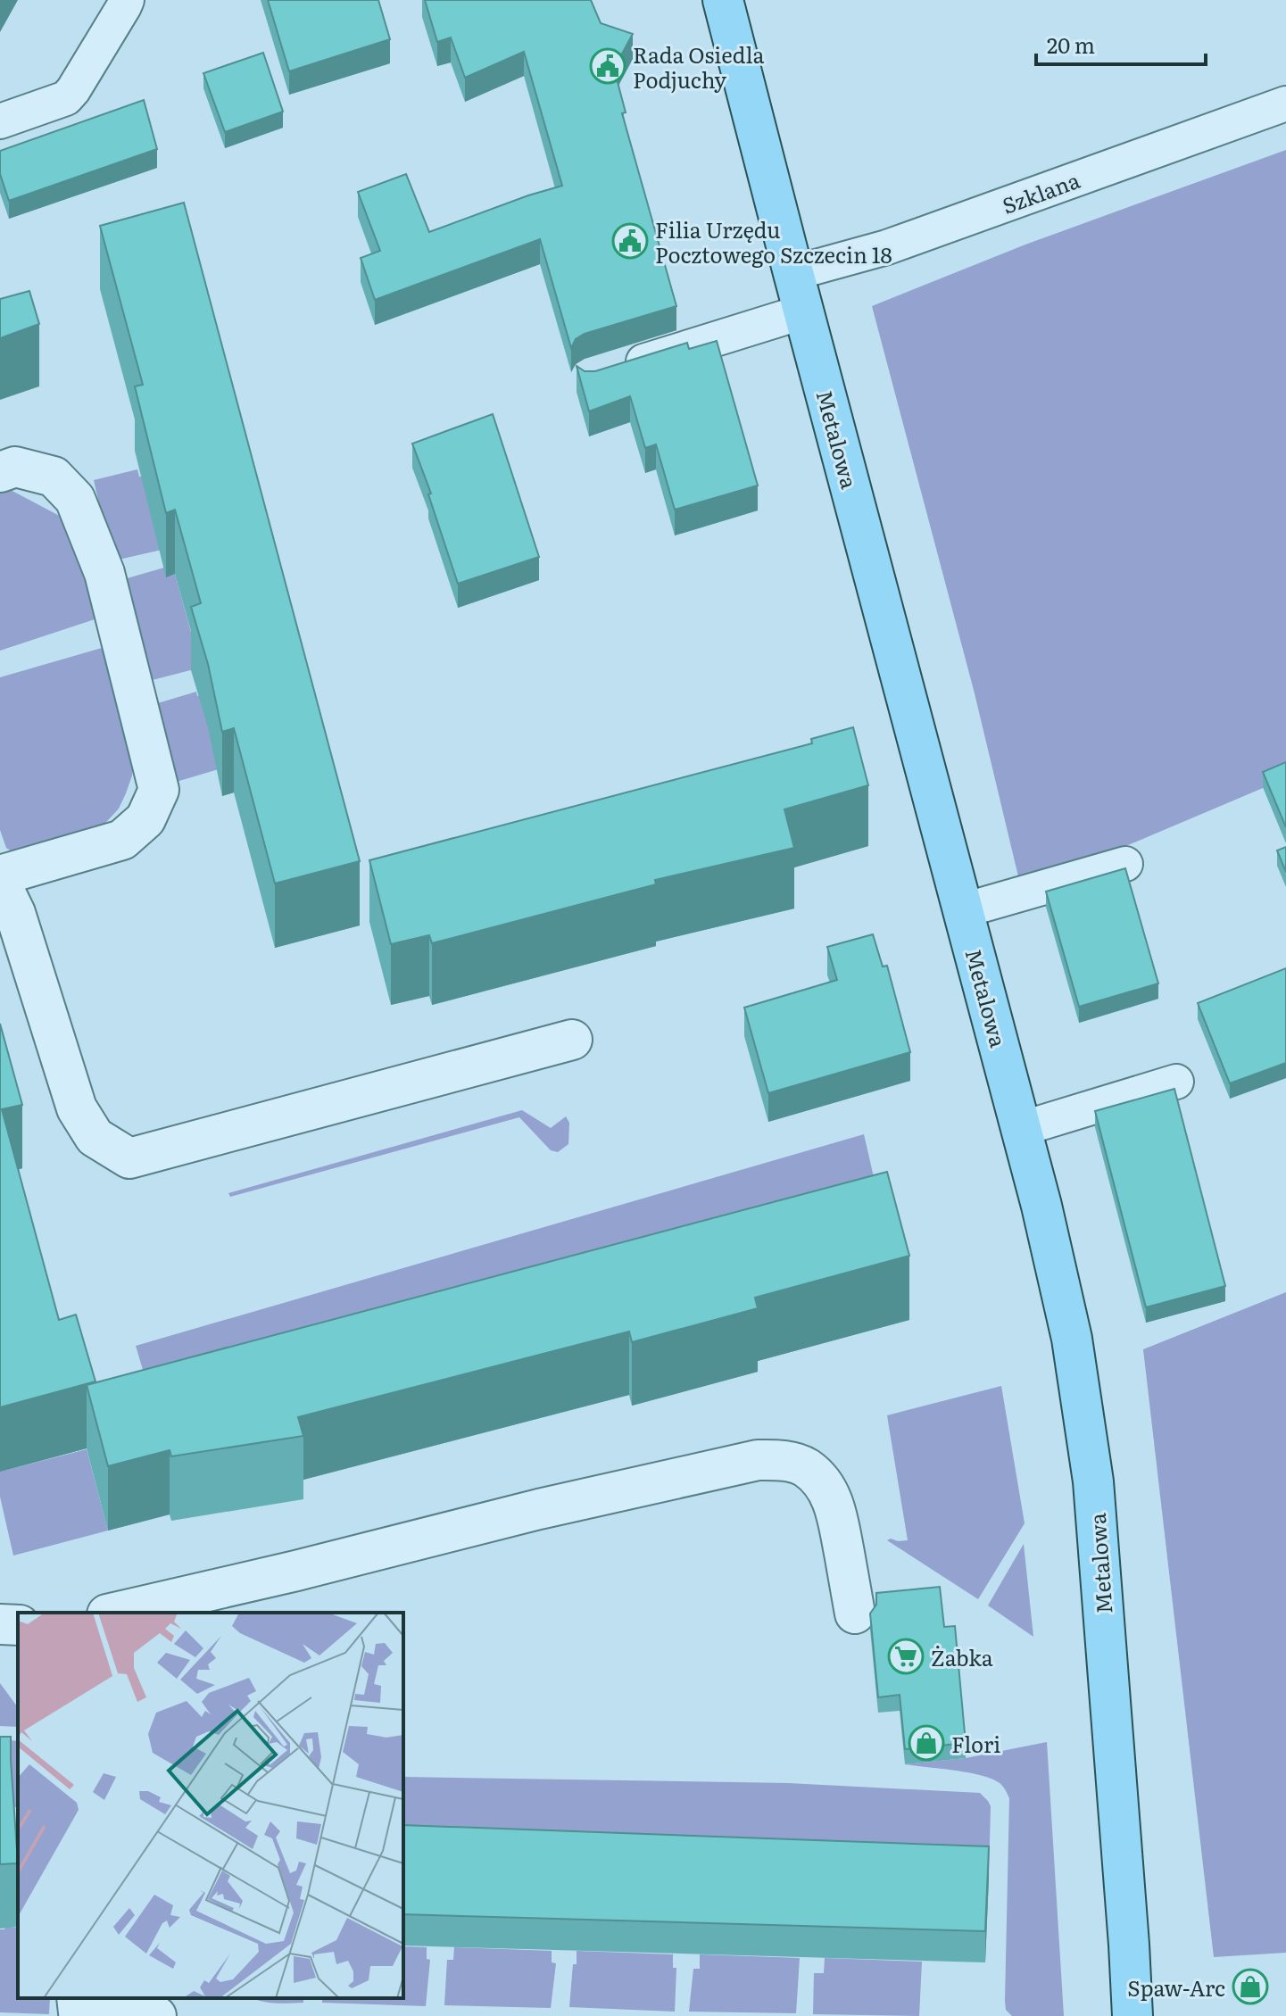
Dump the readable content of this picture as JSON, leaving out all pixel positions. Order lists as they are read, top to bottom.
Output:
{
  "streets": {
    "main road": ["Metalowa"],
    "lane": ["Szklana"]
  },
  "crossings": [
    ["Szklana", "Metalowa"]
  ],
  "places": {
    "public building": ["Rada Osiedla Podjuchy", "Filia Urzędu Pocztowego Szczecin 18"],
    "supermarket": ["Żabka"],
    "shop": ["Flori", "Spaw-Arc"]
  },
  "scale_bar": "20 m"
}
